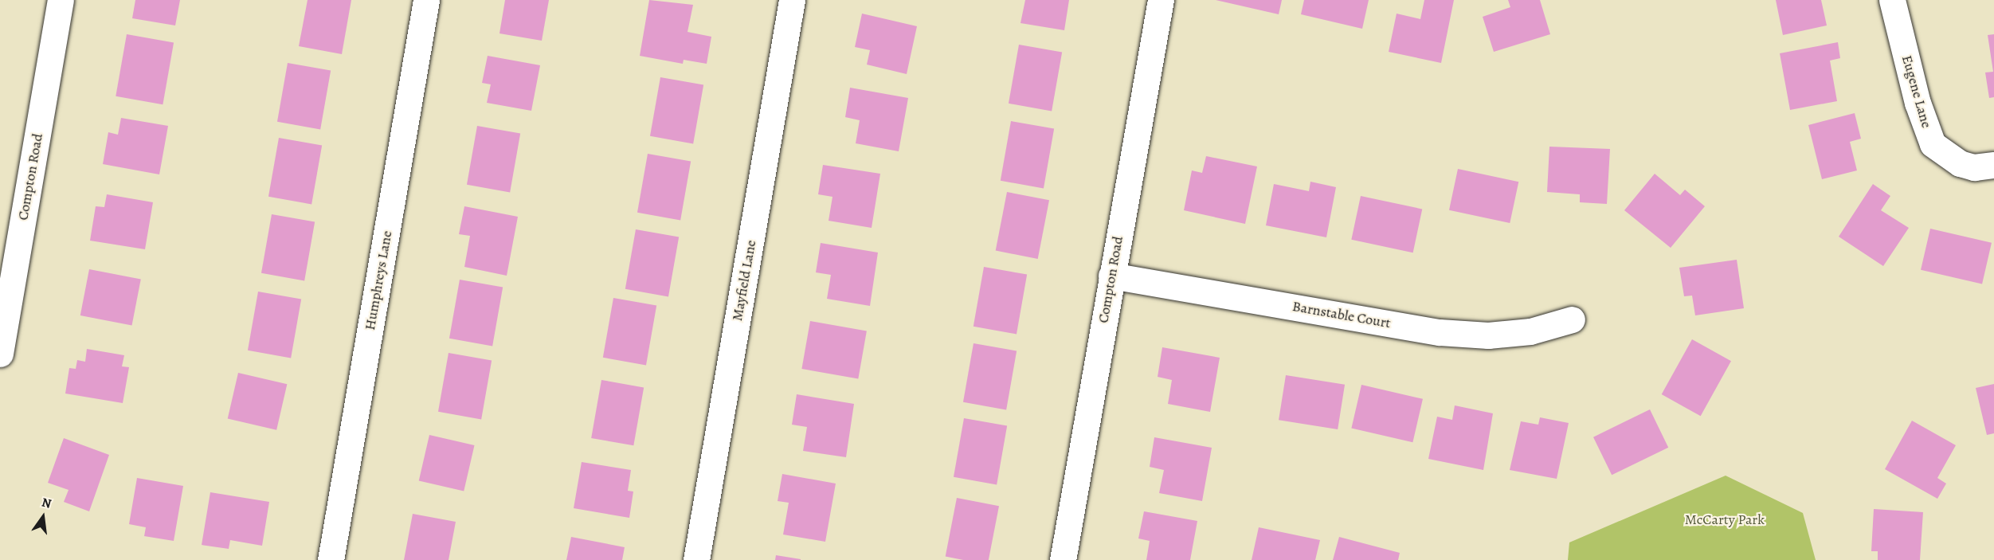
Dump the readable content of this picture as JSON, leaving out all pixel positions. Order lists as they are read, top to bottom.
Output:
{
  "streets": {
    "street": [
      "Eugene Lane",
      "Compton Road",
      "Humphreys Lane",
      "Mayfield Lane",
      "Barnstable Court"
    ]
  },
  "crossings": [
    ["Compton Road", "Barnstable Court"]
  ],
  "parks": ["McCarty Park"],
  "north": "top"
}
